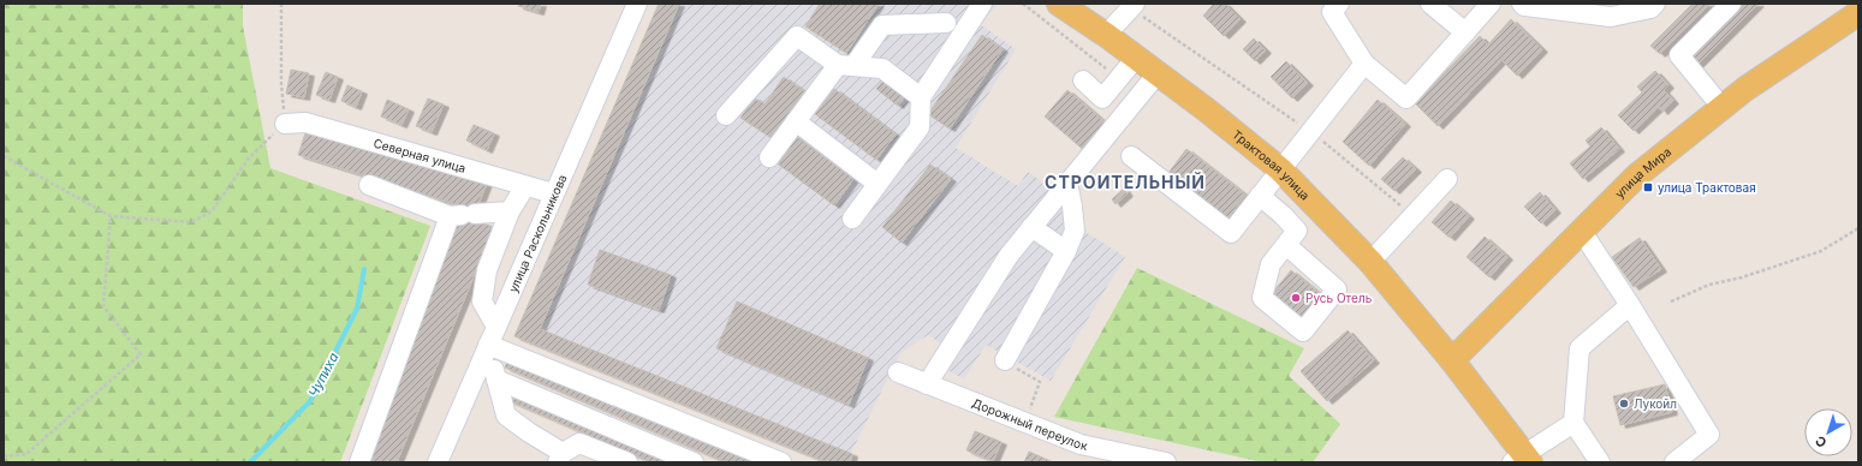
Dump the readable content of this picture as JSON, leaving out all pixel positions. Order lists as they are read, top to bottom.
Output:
{
  "streets": {
    "main road": ["Трактовая улица", "улица Мира"],
    "street": ["Северная улица", "улица Раскольникова", "Дорожный переулок"]
  },
  "crossings": [
    ["Северная улица", "улица Раскольникова"],
    ["Трактовая улица", "улица Мира"]
  ],
  "districts": ["СТРОИТЕЛЬНЫЙ"],
  "water": ["Чупиха"],
  "places": {
    "transit": ["улица Трактовая"],
    "other": ["Русь Отель", "Лукойл"]
  },
  "north": "bottom left"
}
